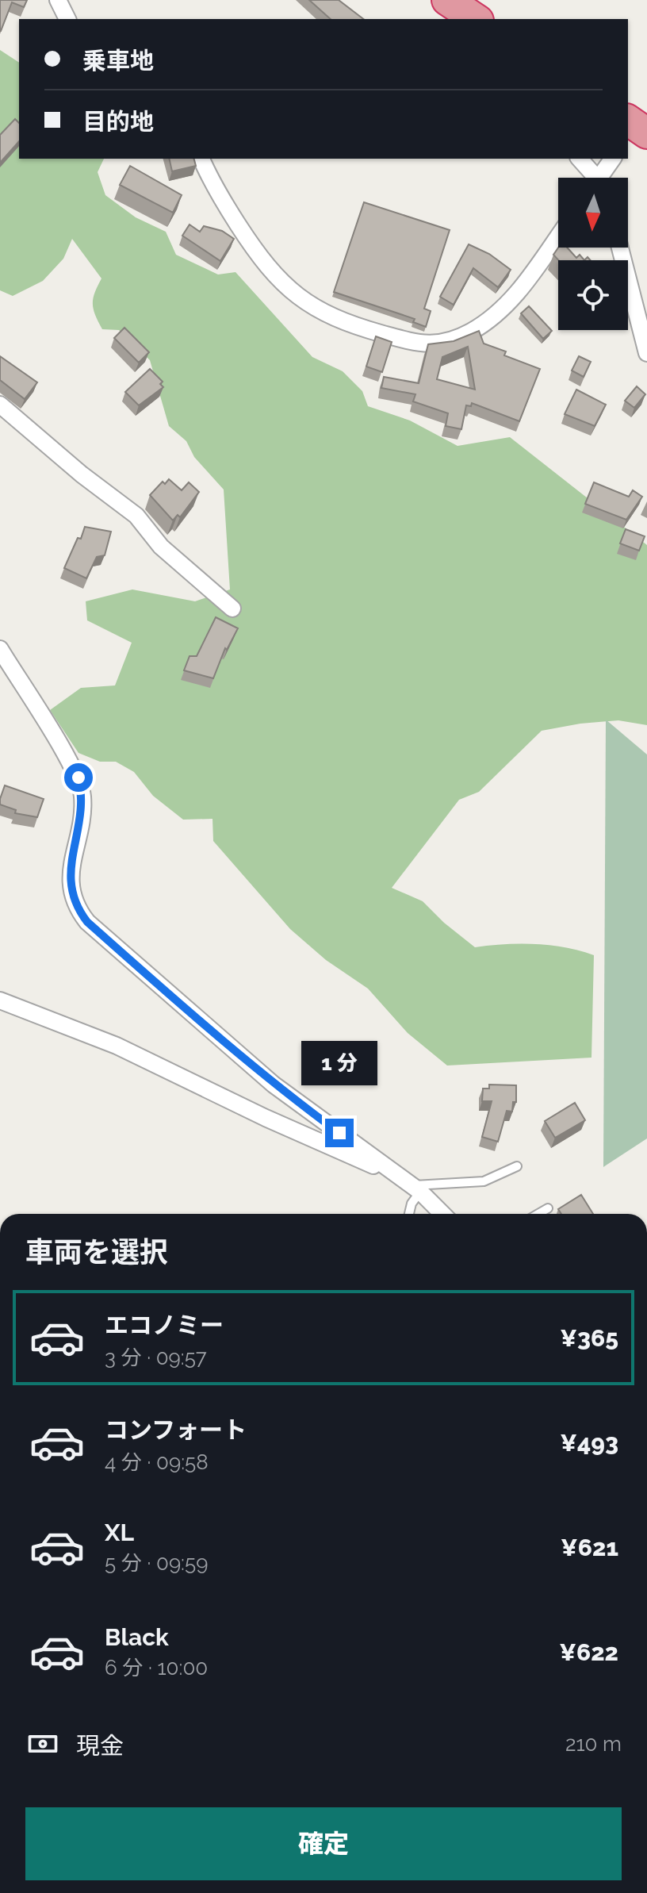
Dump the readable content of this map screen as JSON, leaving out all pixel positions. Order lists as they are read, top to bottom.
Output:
{
  "north": "bottom",
  "page": {
    "banner": ["乗車地", "目的地"],
    "bubble": "1 分",
    "heading": "車両を選択",
    "list": [
      {
        "name": "エコノミー",
        "note": "3 分 · 09:57",
        "value": "¥365"
      },
      {
        "name": "コンフォート",
        "note": "4 分 · 09:58",
        "value": "¥493"
      },
      {
        "name": "XL",
        "note": "5 分 · 09:59",
        "value": "¥621"
      },
      {
        "name": "Black",
        "note": "6 分 · 10:00",
        "value": "¥622"
      }
    ],
    "pay": ["現金", "210 m"],
    "buttons": "確定"
  }
}
